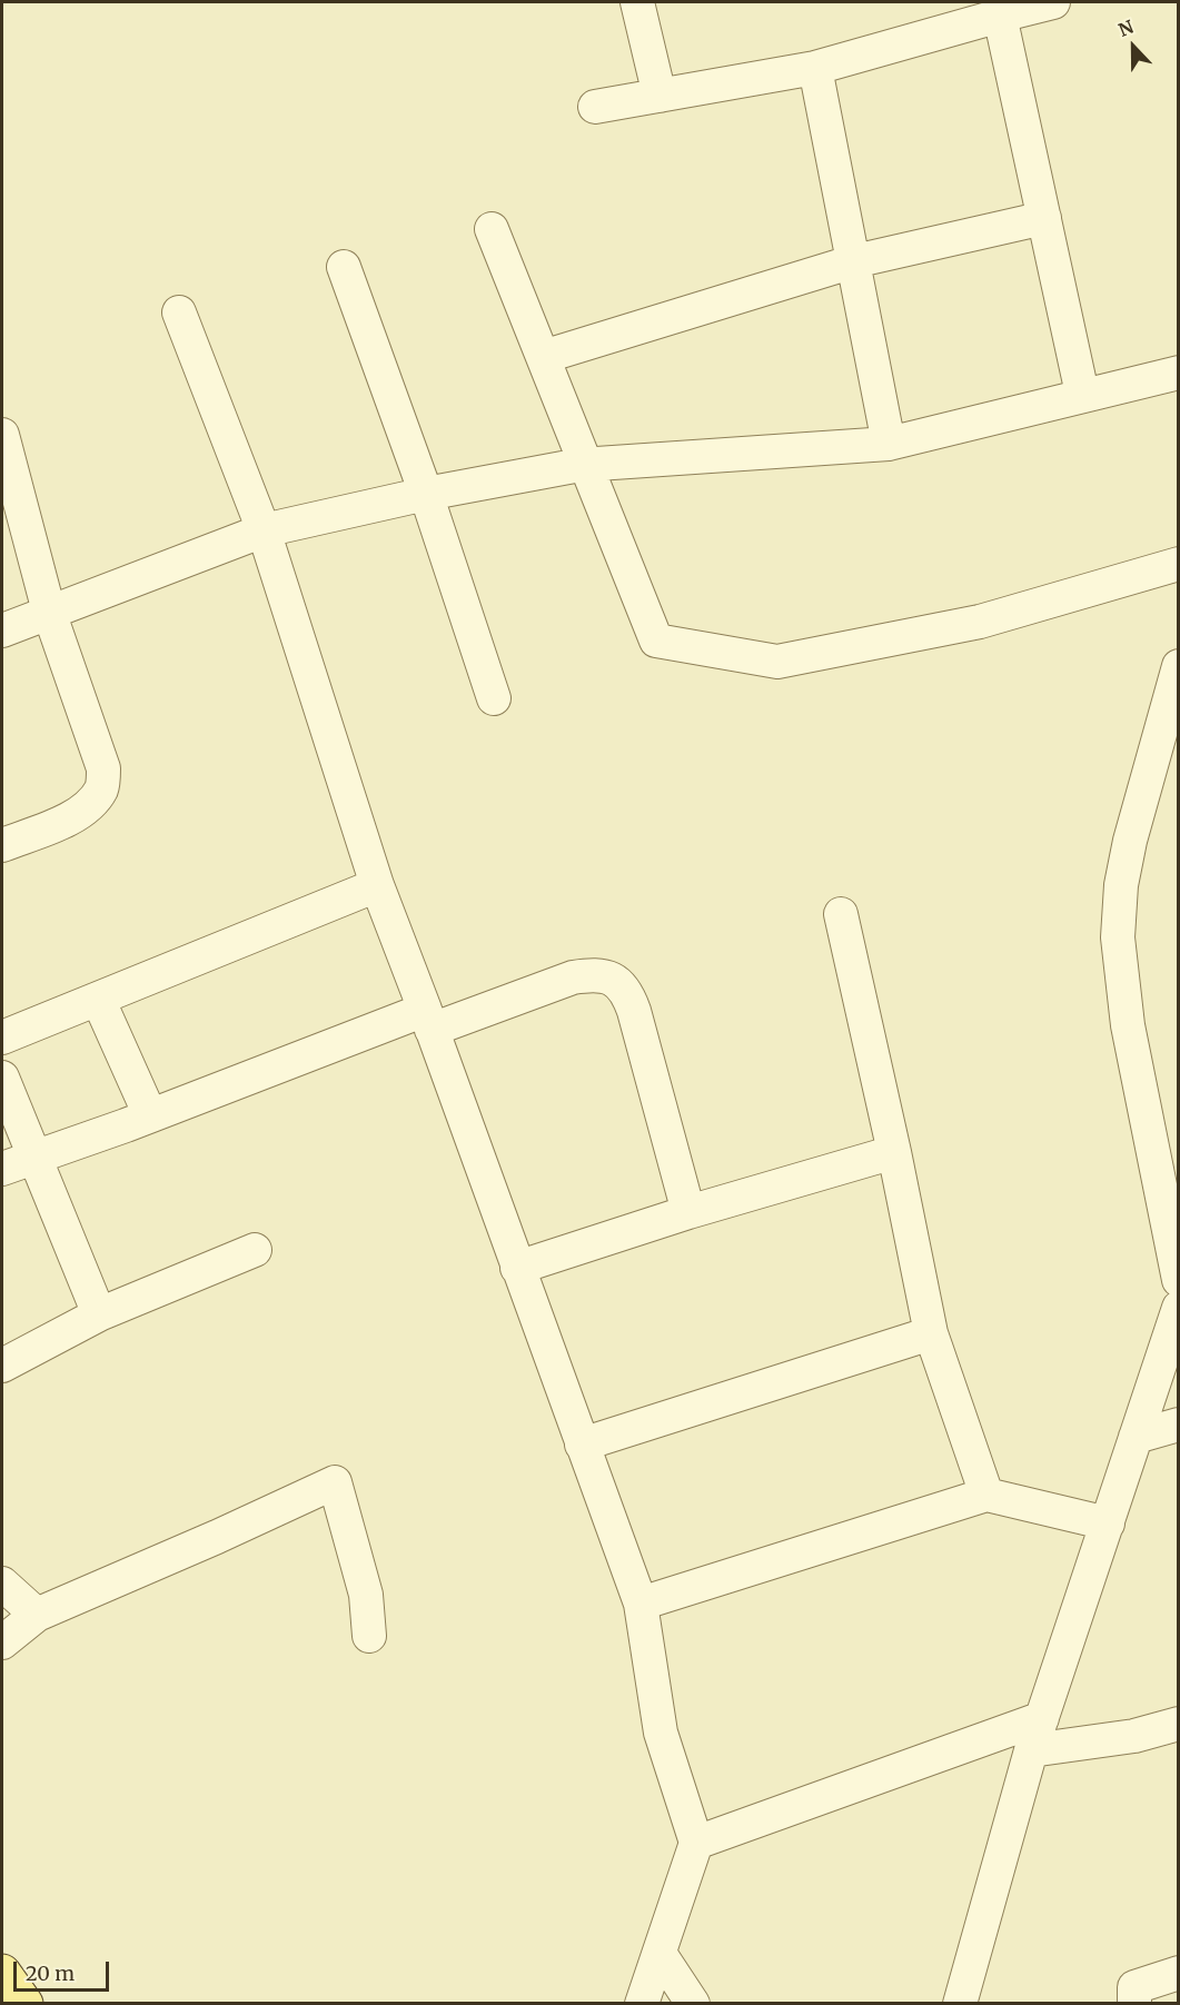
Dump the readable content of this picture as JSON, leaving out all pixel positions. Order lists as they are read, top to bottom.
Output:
{
  "scale_bar": "20 m",
  "north": "top"
}
